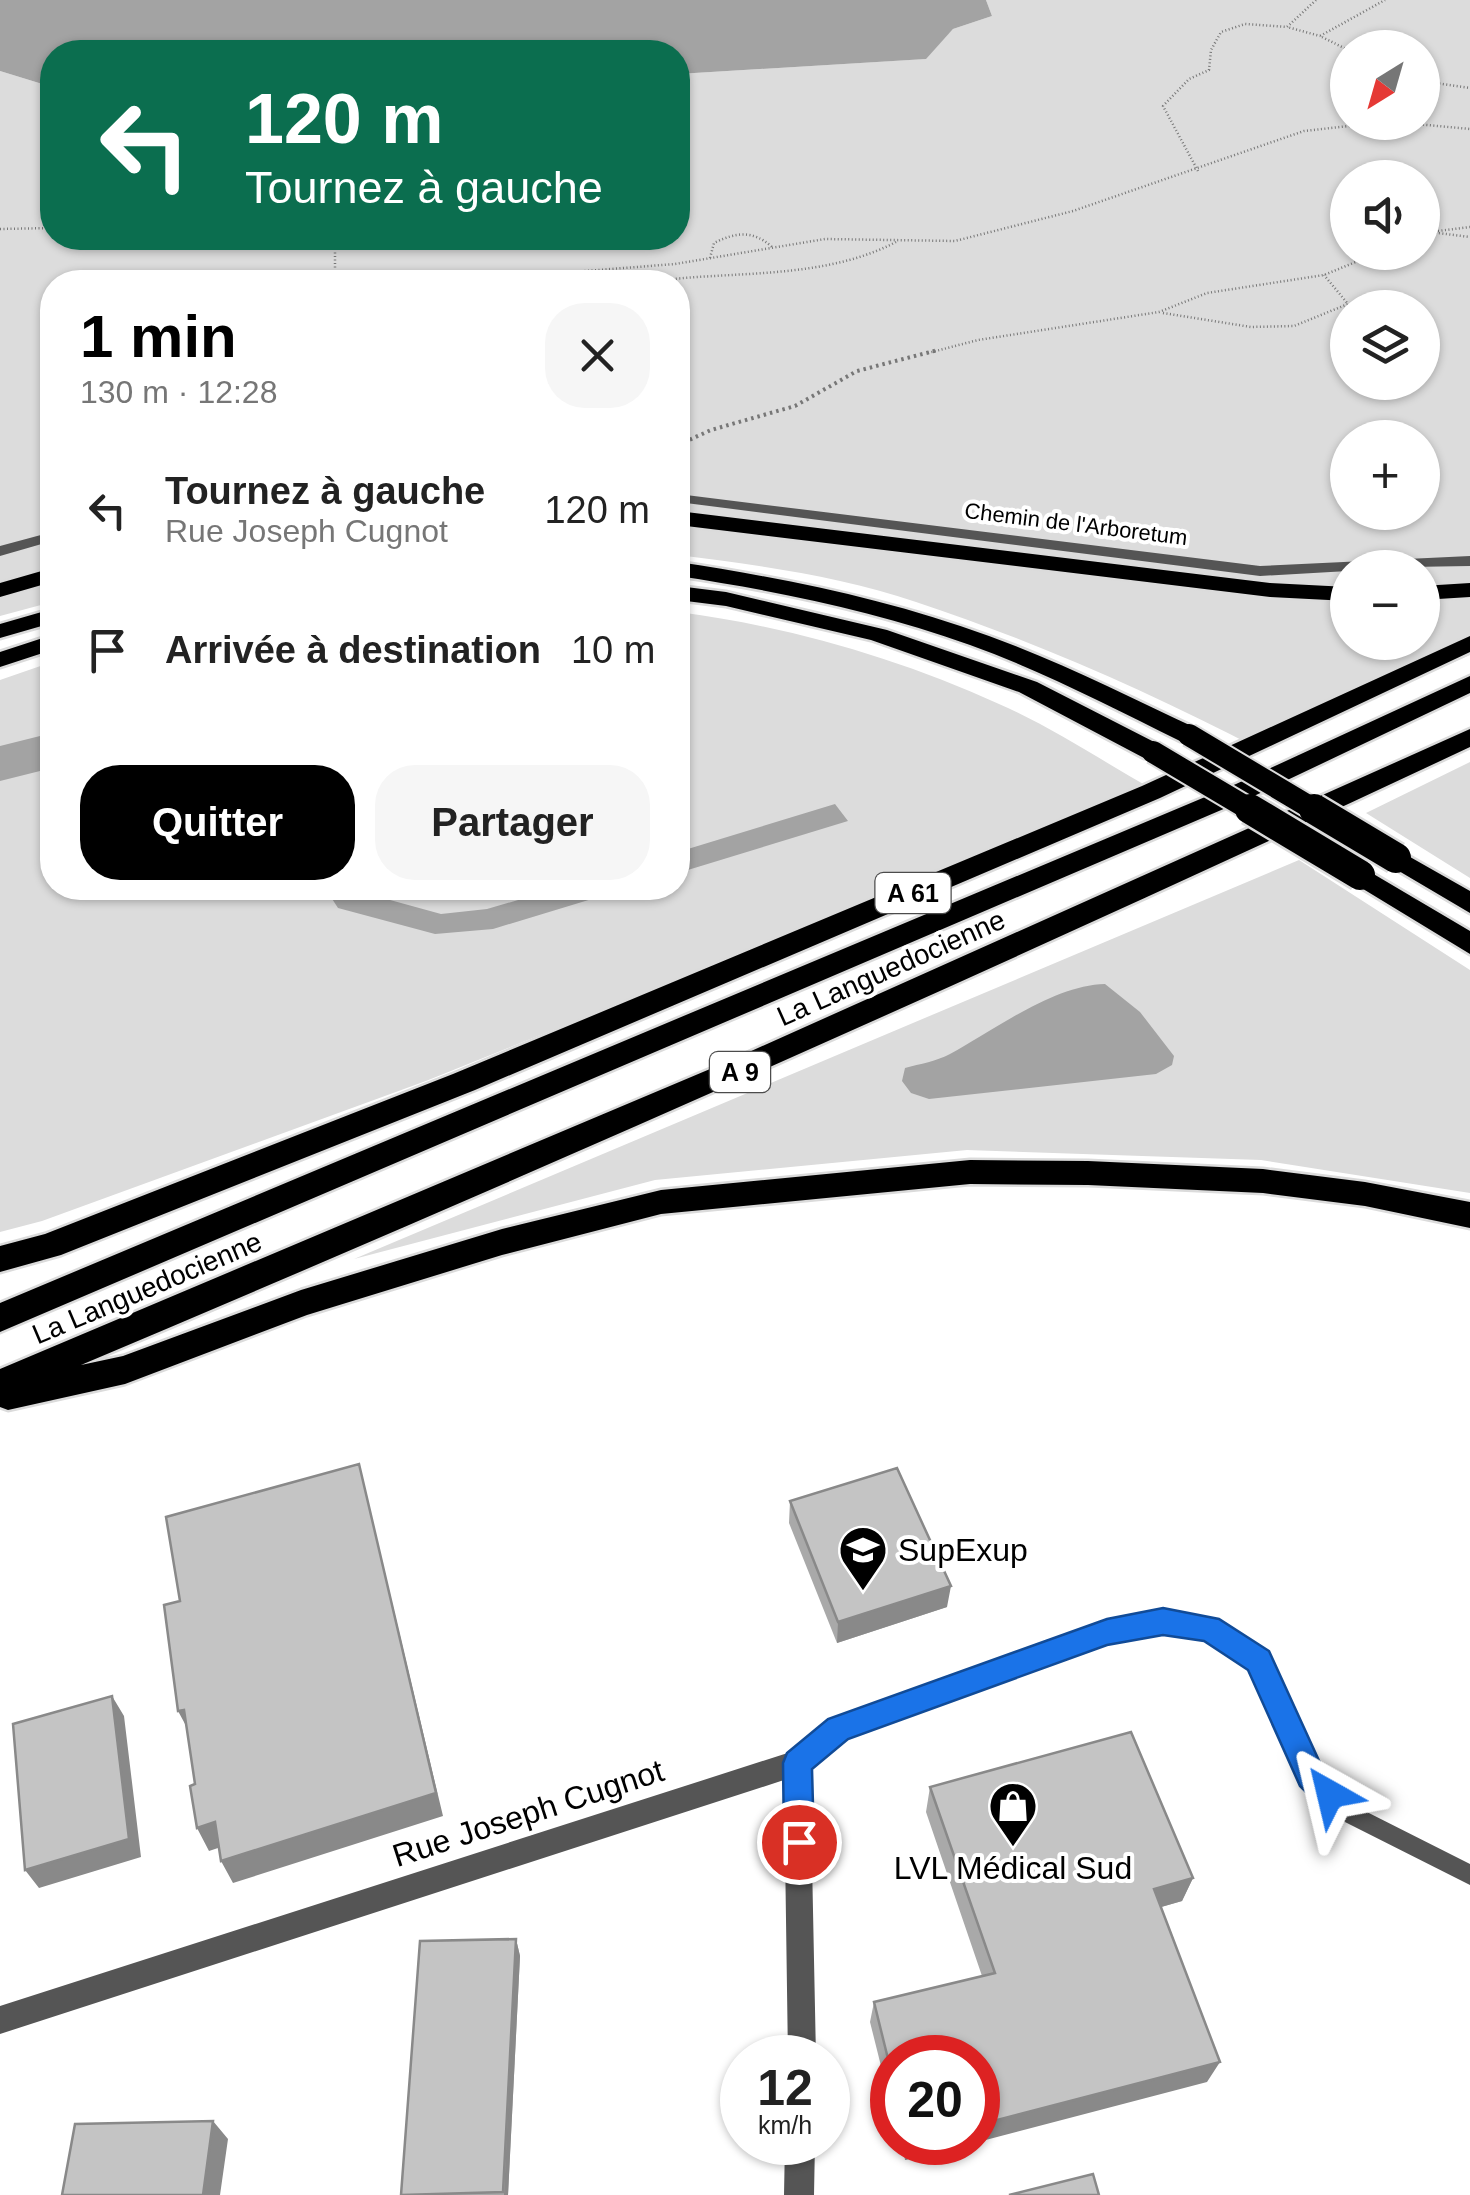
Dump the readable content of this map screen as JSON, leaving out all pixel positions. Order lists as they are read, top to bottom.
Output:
{
  "streets": {
    "highway": ["A 61", "La Languedocienne", "A 9"],
    "street": ["Chemin de l'Arboretum", "Rue Joseph Cugnot"]
  },
  "places": {
    "school or university": ["SupExup"],
    "shop": ["LVL Médical Sud"]
  },
  "north": "bottom left",
  "page": {
    "map_buttons": ["+", "−"],
    "turn": ["120 m", "Tournez à gauche"],
    "heading": ["1 min", "130 m · 12:28"],
    "list": [
      {
        "name": "Tournez à gauche",
        "note": "Rue Joseph Cugnot",
        "value": "120 m"
      },
      {
        "name": "Arrivée à destination",
        "value": "10 m"
      }
    ],
    "buttons": ["Quitter", "Partager"],
    "speed": "12 km/h",
    "limit": "20"
  }
}
